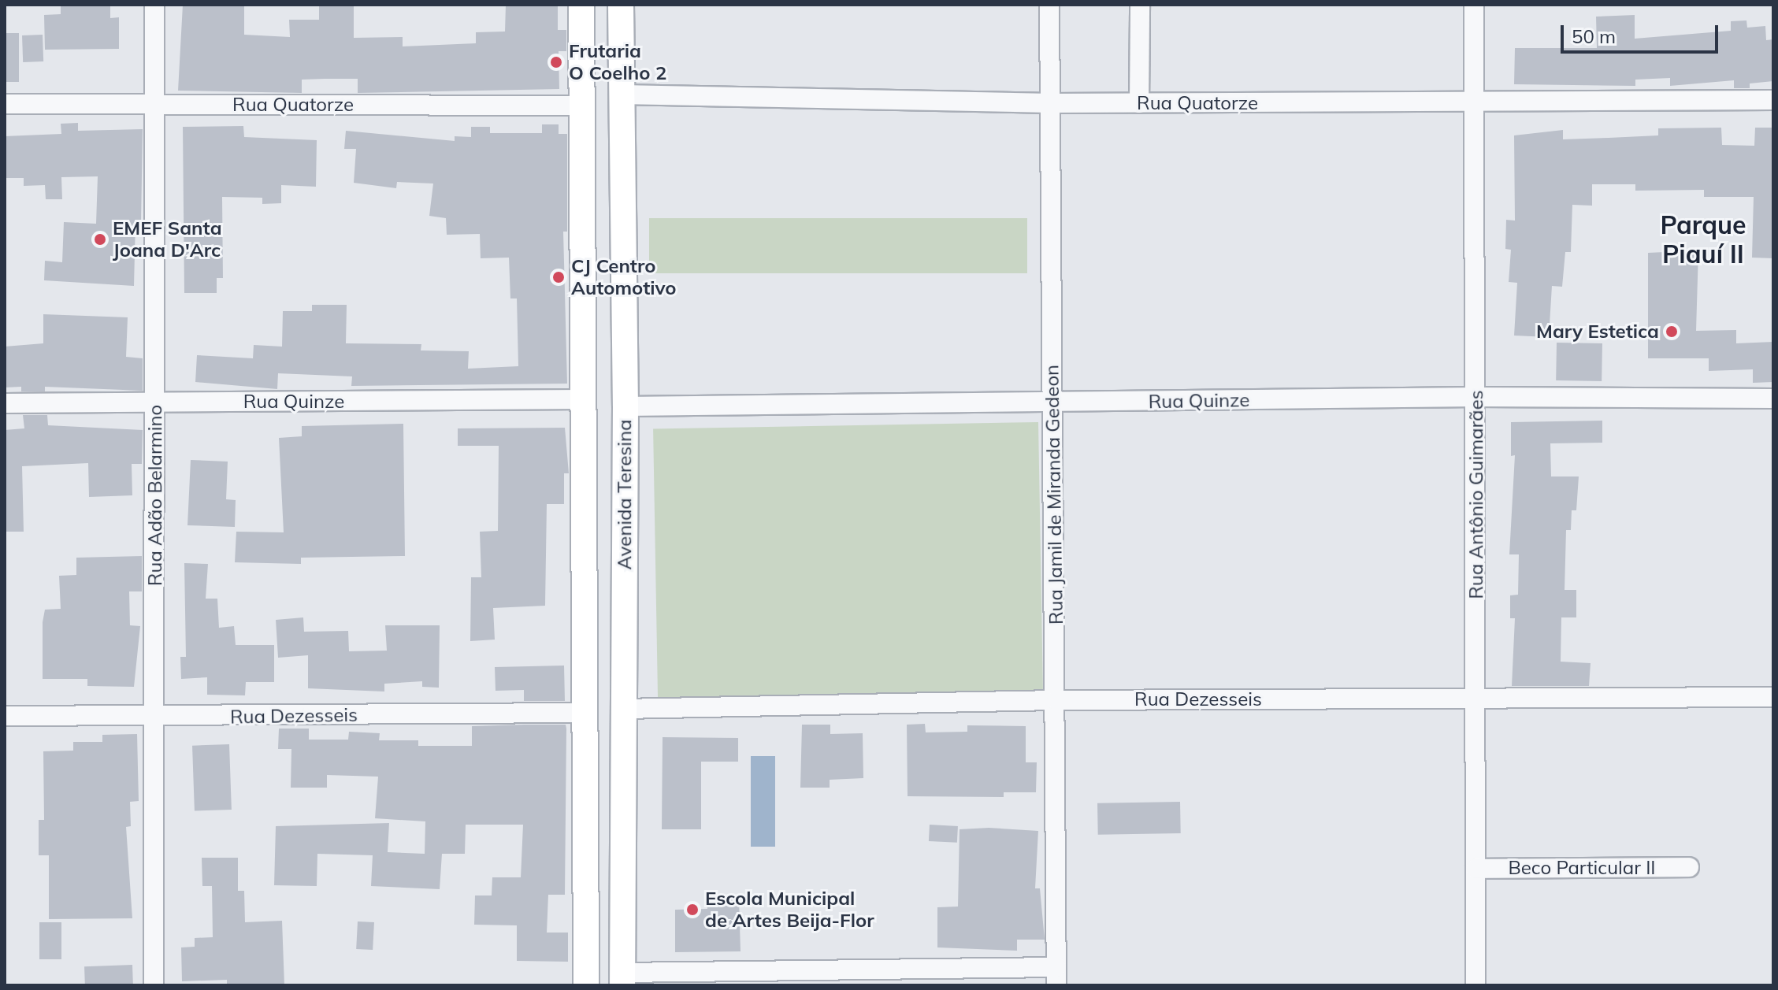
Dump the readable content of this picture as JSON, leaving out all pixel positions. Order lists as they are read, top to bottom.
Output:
{
  "streets": {
    "main road": ["Avenida Teresina"],
    "street": [
      "Rua Quatorze",
      "Rua Quinze",
      "Rua Jamil de Miranda Gedeon",
      "Rua Antônio Guimarães",
      "Rua Adão Belarmino",
      "Rua Dezesseis",
      "Beco Particular II"
    ]
  },
  "crossings": [
    ["Rua Quatorze", "Avenida Teresina"],
    ["Rua Quatorze", "Rua Jamil de Miranda Gedeon"],
    ["Rua Quatorze", "Rua Antônio Guimarães"],
    ["Rua Quatorze", "Rua Adão Belarmino"],
    ["Rua Quinze", "Avenida Teresina"],
    ["Rua Quinze", "Rua Jamil de Miranda Gedeon"],
    ["Rua Quinze", "Rua Antônio Guimarães"],
    ["Rua Quinze", "Rua Adão Belarmino"],
    ["Avenida Teresina", "Rua Dezesseis"],
    ["Rua Jamil de Miranda Gedeon", "Rua Dezesseis"],
    ["Rua Antônio Guimarães", "Rua Dezesseis"],
    ["Rua Antônio Guimarães", "Beco Particular II"],
    ["Rua Adão Belarmino", "Rua Dezesseis"]
  ],
  "districts": ["Parque Piauí II"],
  "places": [
    "Frutaria O Coelho 2",
    "EMEF Santa Joana D'Arc",
    "CJ Centro Automotivo",
    "Mary Estetica",
    "Escola Municipal de Artes Beija-Flor"
  ],
  "scale_bar": "50 m"
}
